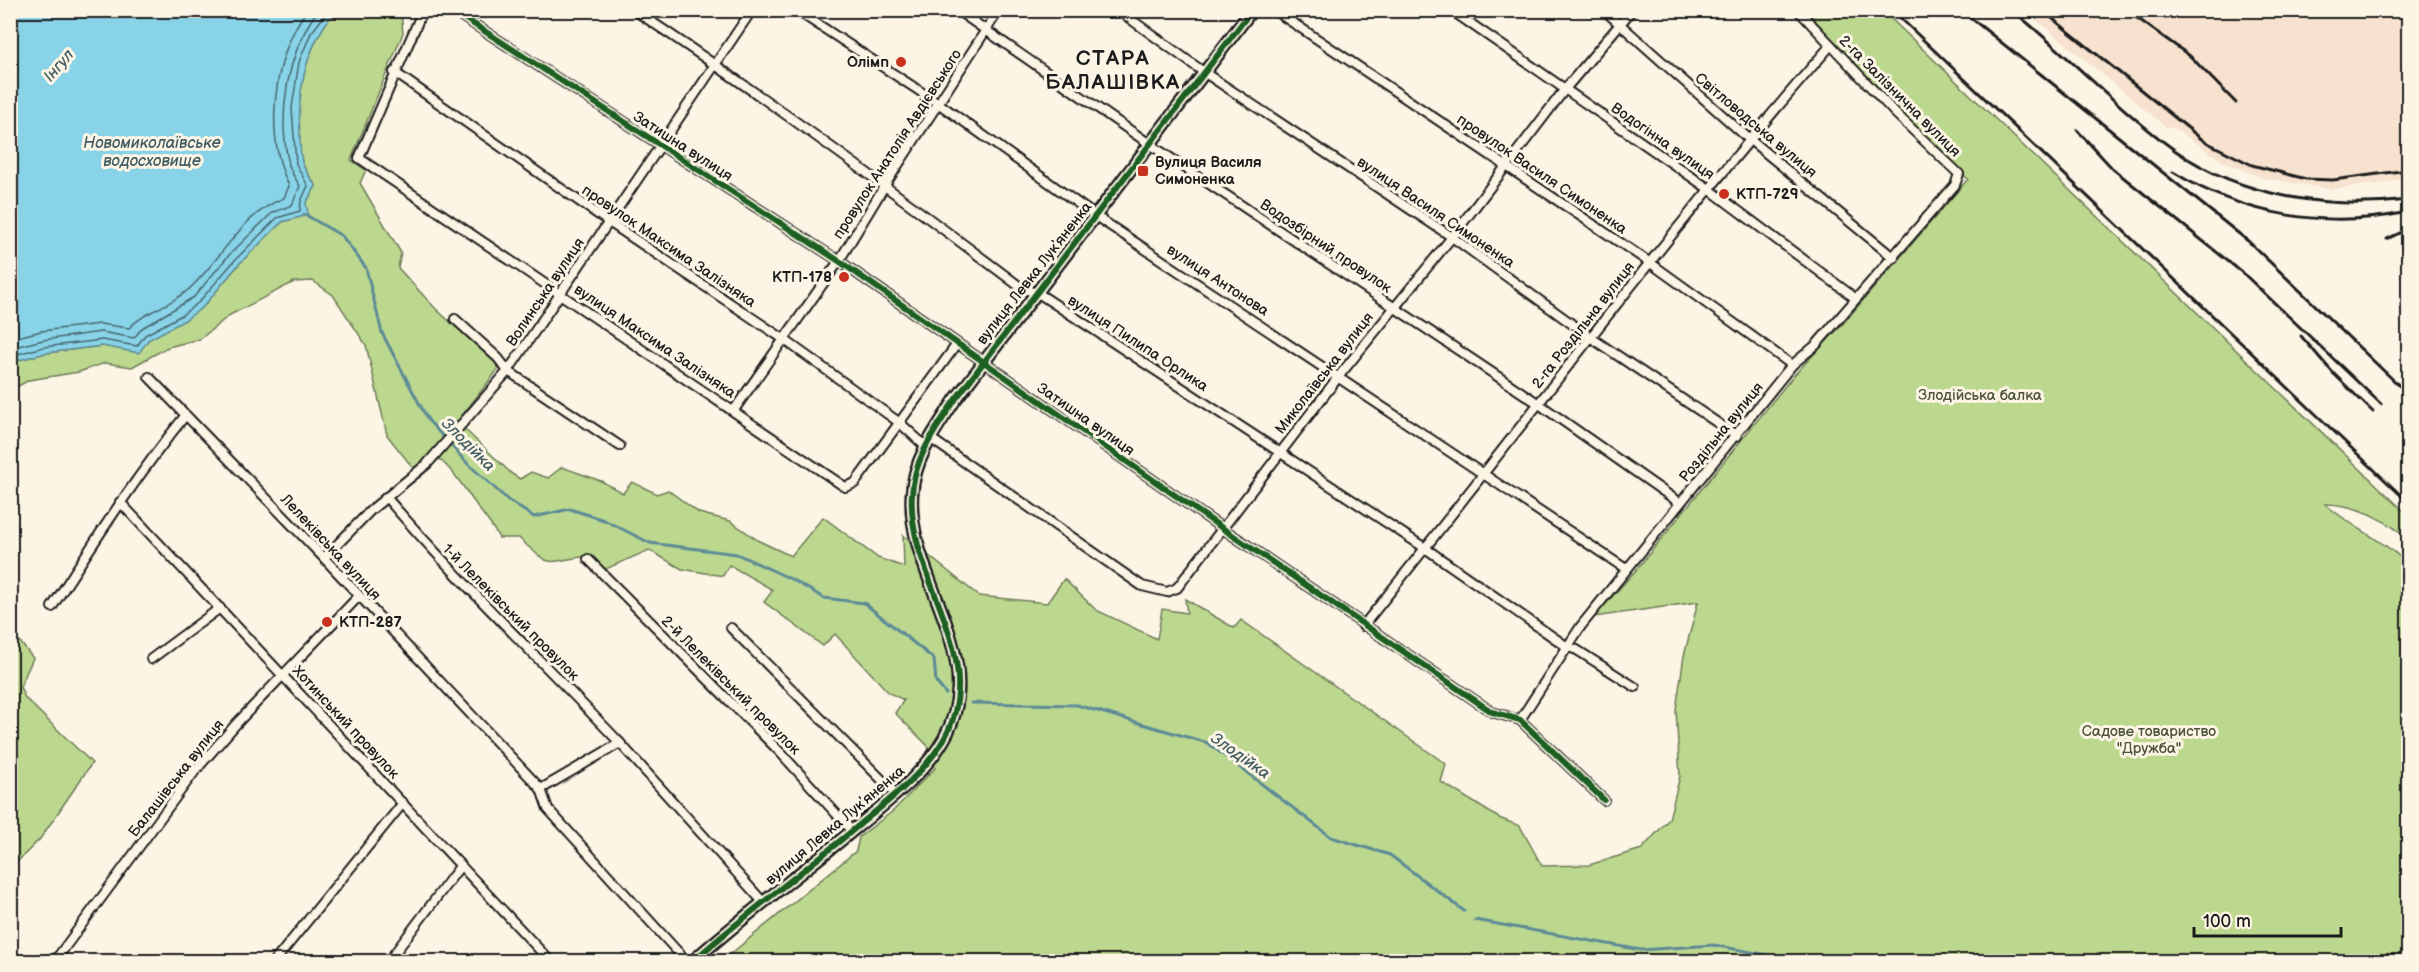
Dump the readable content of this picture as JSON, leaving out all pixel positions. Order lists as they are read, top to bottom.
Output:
{
  "streets": {
    "street": [
      "2-га Залізнична вулиця",
      "Світловодська вулиця",
      "Водогінна вулиця",
      "провулок Анатолія Авдієвського",
      "Затишна вулиця",
      "провулок Василя Симоненка",
      "вулиця Василя Симоненка",
      "провулок Максима Залізняка",
      "Водозбірний провулок",
      "вулиця Левка Лукʼяненка",
      "вулиця Антонова",
      "Волинська вулиця",
      "2-га Роздільна вулиця",
      "вулиця Максима Залізняка",
      "вулиця Пилипа Орлика",
      "Миколаївська вулиця",
      "Роздільна вулиця",
      "Лелеківська вулиця",
      "1-й Лелеківський провулок",
      "2-й Лелеківський провулок",
      "Хотинський провулок",
      "Балашівська вулиця"
    ]
  },
  "crossings": [
    ["2-га Залізнична вулиця", "2-га Роздільна вулиця"],
    ["2-га Залізнична вулиця", "Роздільна вулиця"],
    ["Світловодська вулиця", "2-га Роздільна вулиця"],
    ["Світловодська вулиця", "Миколаївська вулиця"],
    ["Світловодська вулиця", "Роздільна вулиця"],
    ["Водогінна вулиця", "2-га Роздільна вулиця"],
    ["Водогінна вулиця", "Миколаївська вулиця"],
    ["Водогінна вулиця", "Роздільна вулиця"],
    ["провулок Анатолія Авдієвського", "Затишна вулиця"],
    ["провулок Анатолія Авдієвського", "провулок Максима Залізняка"],
    ["провулок Анатолія Авдієвського", "Водозбірний провулок"],
    ["провулок Анатолія Авдієвського", "вулиця Антонова"],
    ["провулок Анатолія Авдієвського", "вулиця Максима Залізняка"],
    ["провулок Анатолія Авдієвського", "вулиця Пилипа Орлика"],
    ["Затишна вулиця", "вулиця Левка Лукʼяненка"],
    ["Затишна вулиця", "Волинська вулиця"],
    ["Затишна вулиця", "2-га Роздільна вулиця"],
    ["Затишна вулиця", "Миколаївська вулиця"],
    ["Затишна вулиця", "Роздільна вулиця"],
    ["провулок Василя Симоненка", "2-га Роздільна вулиця"],
    ["провулок Василя Симоненка", "Миколаївська вулиця"],
    ["провулок Василя Симоненка", "Роздільна вулиця"],
    ["вулиця Василя Симоненка", "вулиця Левка Лукʼяненка"],
    ["вулиця Василя Симоненка", "2-га Роздільна вулиця"],
    ["вулиця Василя Симоненка", "Миколаївська вулиця"],
    ["вулиця Василя Симоненка", "Роздільна вулиця"],
    ["провулок Максима Залізняка", "вулиця Левка Лукʼяненка"],
    ["провулок Максима Залізняка", "Волинська вулиця"],
    ["провулок Максима Залізняка", "вулиця Максима Залізняка"],
    ["провулок Максима Залізняка", "Миколаївська вулиця"],
    ["Водозбірний провулок", "вулиця Левка Лукʼяненка"],
    ["Водозбірний провулок", "2-га Роздільна вулиця"],
    ["Водозбірний провулок", "Миколаївська вулиця"],
    ["Водозбірний провулок", "Роздільна вулиця"],
    ["вулиця Левка Лукʼяненка", "вулиця Антонова"],
    ["вулиця Левка Лукʼяненка", "вулиця Пилипа Орлика"],
    ["вулиця Левка Лукʼяненка", "2-й Лелеківський провулок"],
    ["вулиця Антонова", "2-га Роздільна вулиця"],
    ["вулиця Антонова", "Миколаївська вулиця"],
    ["вулиця Антонова", "Роздільна вулиця"],
    ["Волинська вулиця", "вулиця Максима Залізняка"],
    ["Волинська вулиця", "вулиця Пилипа Орлика"],
    ["Волинська вулиця", "Лелеківська вулиця"],
    ["Волинська вулиця", "1-й Лелеківський провулок"],
    ["2-га Роздільна вулиця", "вулиця Пилипа Орлика"],
    ["вулиця Пилипа Орлика", "Миколаївська вулиця"],
    ["вулиця Пилипа Орлика", "Роздільна вулиця"],
    ["Лелеківська вулиця", "Балашівська вулиця"],
    ["Хотинський провулок", "Балашівська вулиця"]
  ],
  "districts": ["СТАРА БАЛАШІВКА"],
  "water": ["Інгул", "Новомиколаївське водосховище", "Злодійка"],
  "parks": ["Злодійська балка", "Садове товариство \"Дружба\""],
  "places": {
    "other": [
      "Олімп",
      "КТП-729",
      "КТП-178",
      "КТП-287"
    ],
    "transit": ["Вулиця Василя Симоненка"]
  },
  "scale_bar": "100 m"
}
